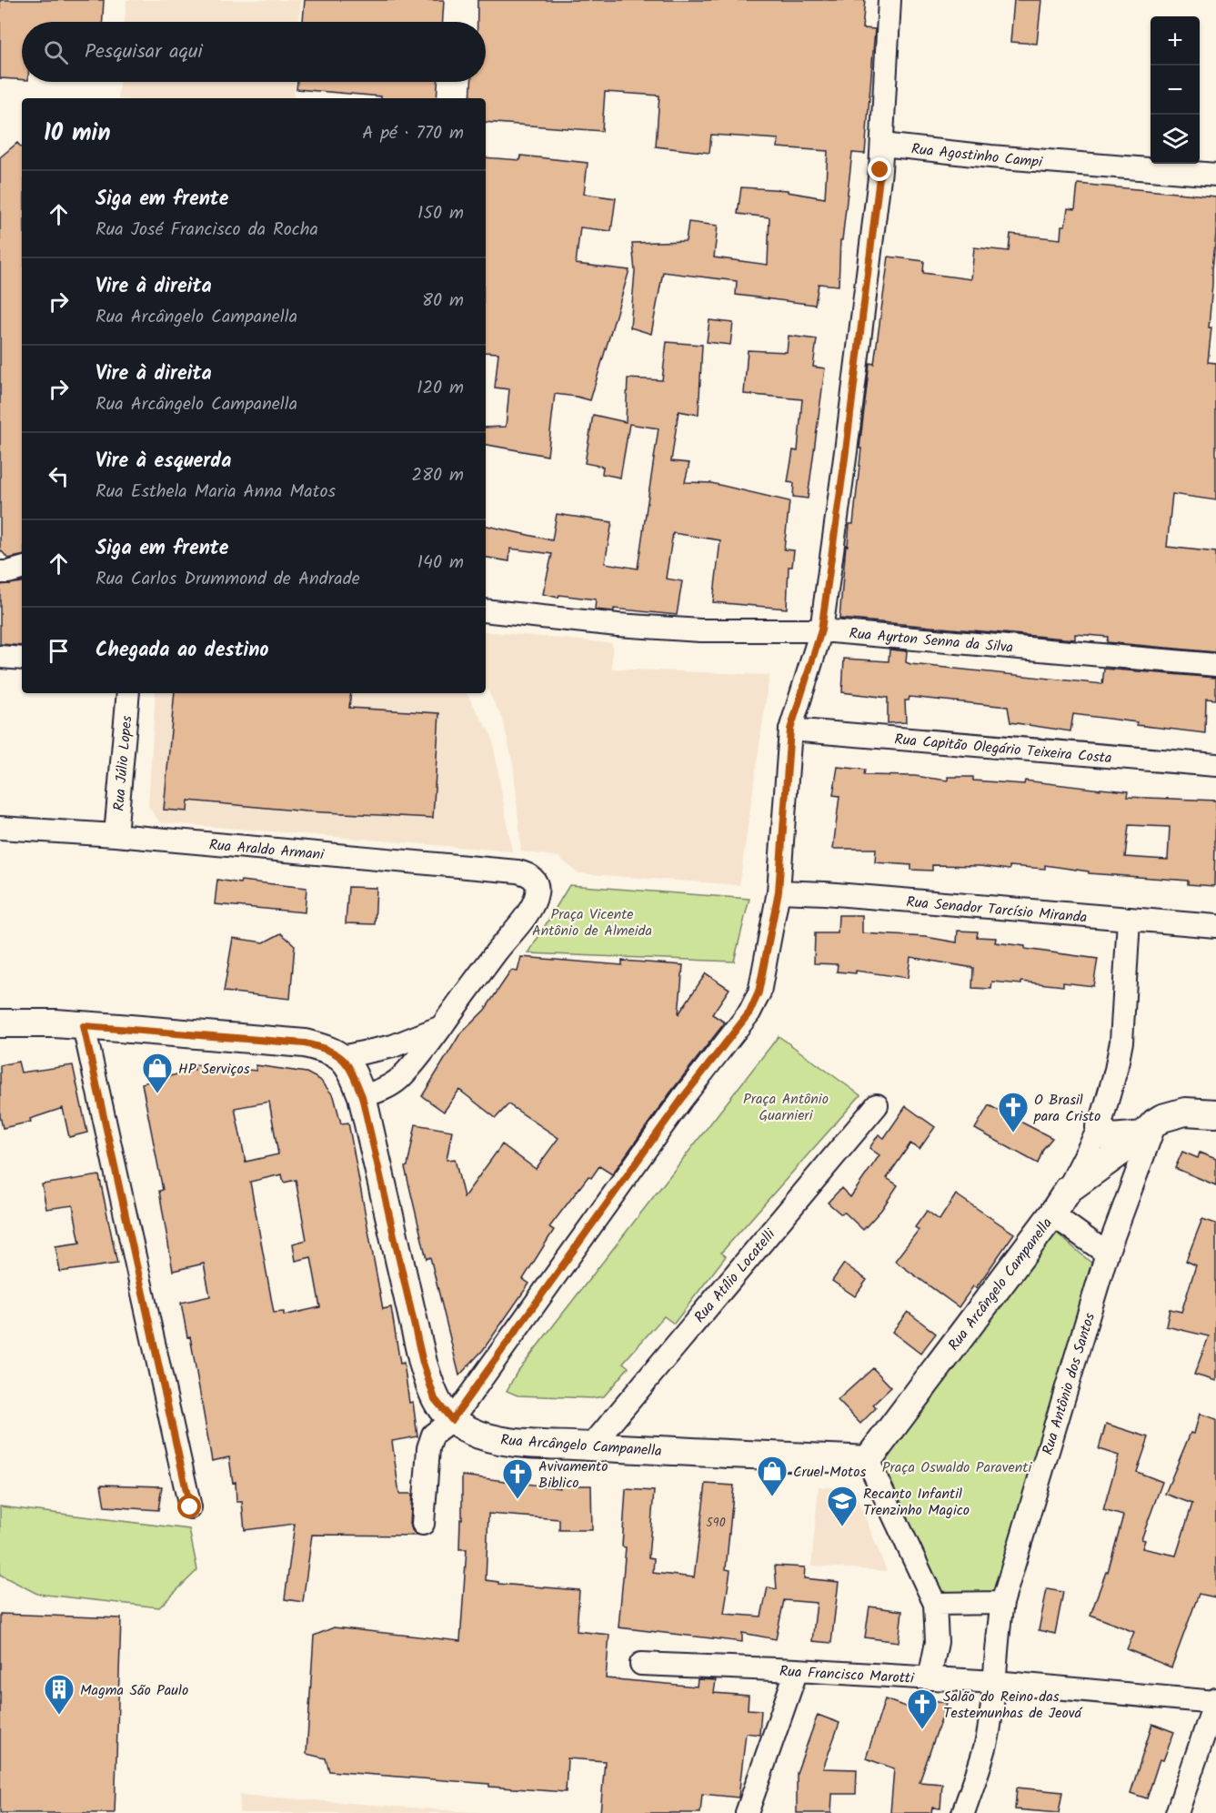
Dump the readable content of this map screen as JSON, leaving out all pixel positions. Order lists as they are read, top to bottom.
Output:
{
  "streets": {
    "street": [
      "Rua Agostinho Campi",
      "Rua Ayrton Senna da Silva",
      "Rua Capitão Olegário Teixeira Costa",
      "Rua Júlio Lopes",
      "Rua Araldo Armani",
      "Rua Senador Tarcísio Miranda",
      "Rua Atílio Locatelli",
      "Rua Arcângelo Campanella",
      "Rua Antônio dos Santos",
      "Rua Francisco Marotti"
    ]
  },
  "crossings": [
    ["Rua Júlio Lopes", "Rua Araldo Armani"],
    ["Rua Atílio Locatelli", "Rua Arcângelo Campanella"],
    ["Rua Arcângelo Campanella", "Rua Antônio dos Santos"],
    ["Rua Antônio dos Santos", "Rua Francisco Marotti"]
  ],
  "parks": ["Praça Vicente Antônio de Almeida", "Praça Antônio Guarnieri", "Praça Oswaldo Paraventi"],
  "places": {
    "shop": ["HP Serviços", "Cruel Motos"],
    "church": ["O Brasil para Cristo", "Avivamento Biblico", "Salão do Reino das Testemunhas de Jeová"],
    "school or university": ["Recanto Infantil Trenzinho Magico"],
    "building": ["Magma São Paulo"]
  },
  "house_numbers": ["590"],
  "page": {
    "map_buttons": ["+", "−"],
    "search": "Pesquisar aqui",
    "heading": ["10 min", "A pé · 770 m"],
    "list": [
      ["Siga em frente", "Rua José Francisco da Rocha", "150 m"],
      ["Vire à direita", "Rua Arcângelo Campanella", "80 m"],
      ["Vire à direita", "Rua Arcângelo Campanella", "120 m"],
      ["Vire à esquerda", "Rua Esthela Maria Anna Matos", "280 m"],
      ["Siga em frente", "Rua Carlos Drummond de Andrade", "140 m"],
      "Chegada ao destino"
    ]
  }
}
